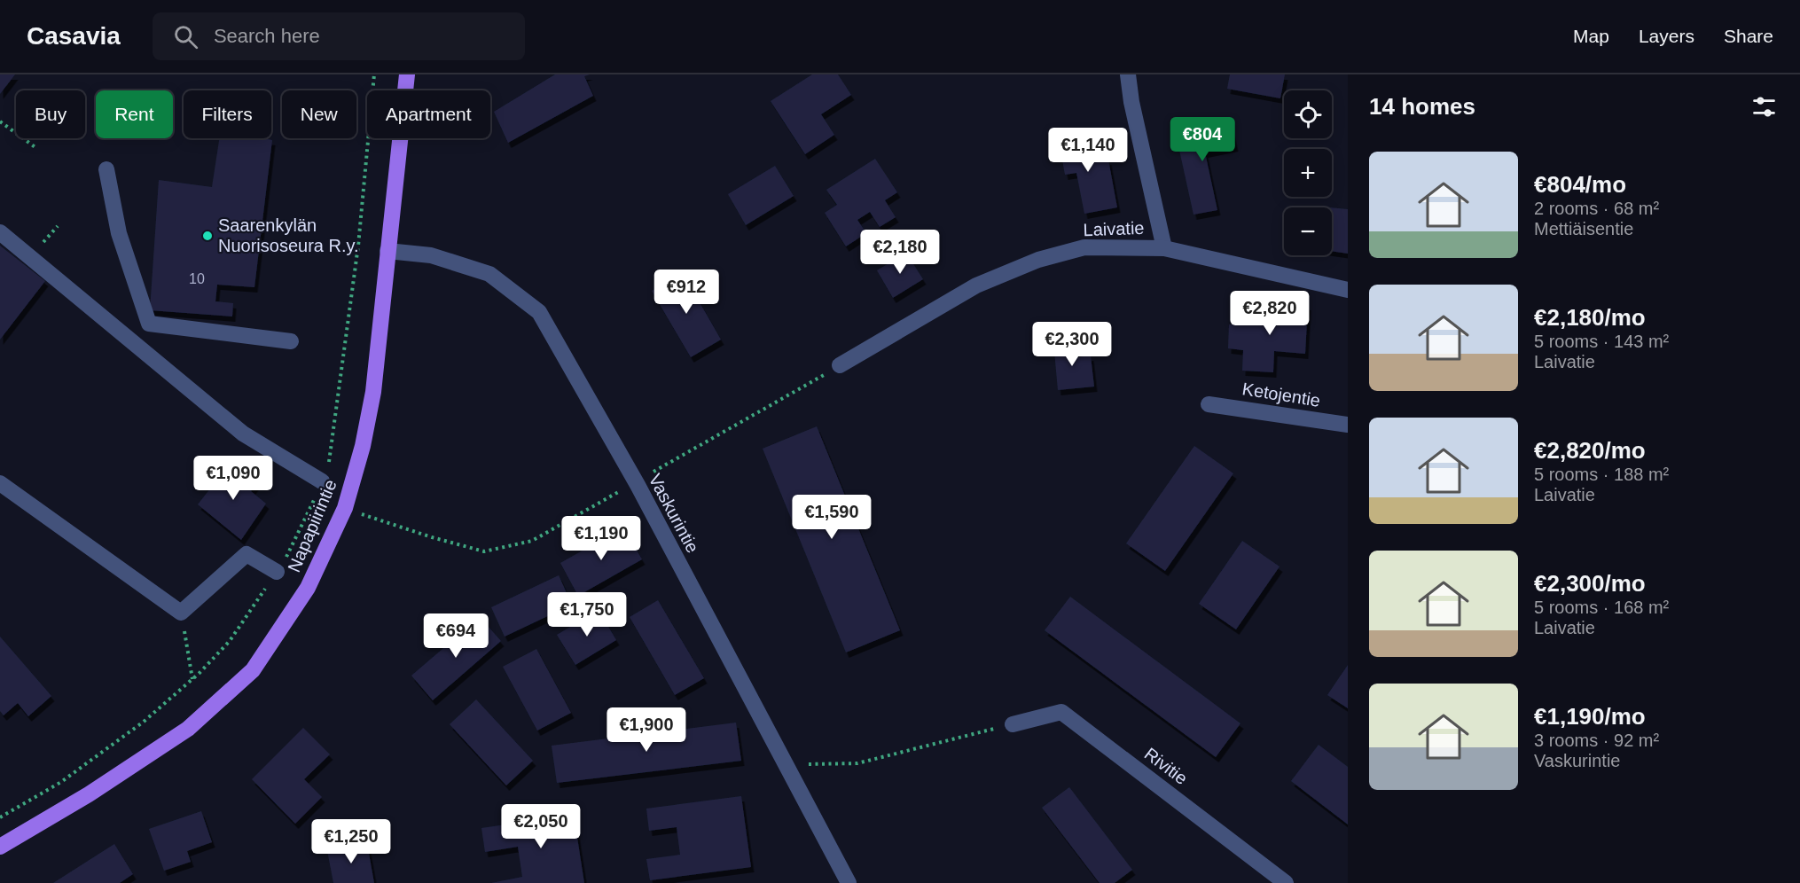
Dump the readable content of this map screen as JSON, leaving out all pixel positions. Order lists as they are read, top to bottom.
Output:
{
  "streets": {
    "main road": ["Napapiirintie"],
    "street": [
      "Laivatie",
      "Ketojentie",
      "Vaskurintie",
      "Rivitie"
    ]
  },
  "crossings": [
    ["Vaskurintie", "Napapiirintie"]
  ],
  "places": ["Saarenkylän Nuorisoseura R.y."],
  "house_numbers": ["10"],
  "page": {
    "header": "Casavia",
    "search": "Search here",
    "nav": ["Map", "Layers", "Share"],
    "heading": "14 homes",
    "map_buttons": ["+", "−"],
    "chip": [
      "Buy",
      "Rent",
      "Filters",
      "New",
      "Apartment"
    ],
    "price": [
      "€804",
      "€1,140",
      "€2,180",
      "€912",
      "€2,820",
      "€2,300",
      "€1,090",
      "€1,590",
      "€1,190",
      "€1,750",
      "€694",
      "€1,900",
      "€2,050",
      "€1,250"
    ],
    "list": [
      {
        "name": "€804/mo",
        "note": "2 rooms · 68 m² · Mettiäisentie"
      },
      {
        "name": "€2,180/mo",
        "note": "5 rooms · 143 m² · Laivatie"
      },
      {
        "name": "€2,820/mo",
        "note": "5 rooms · 188 m² · Laivatie"
      },
      {
        "name": "€2,300/mo",
        "note": "5 rooms · 168 m² · Laivatie"
      },
      {
        "name": "€1,190/mo",
        "note": "3 rooms · 92 m² · Vaskurintie"
      }
    ]
  }
}
